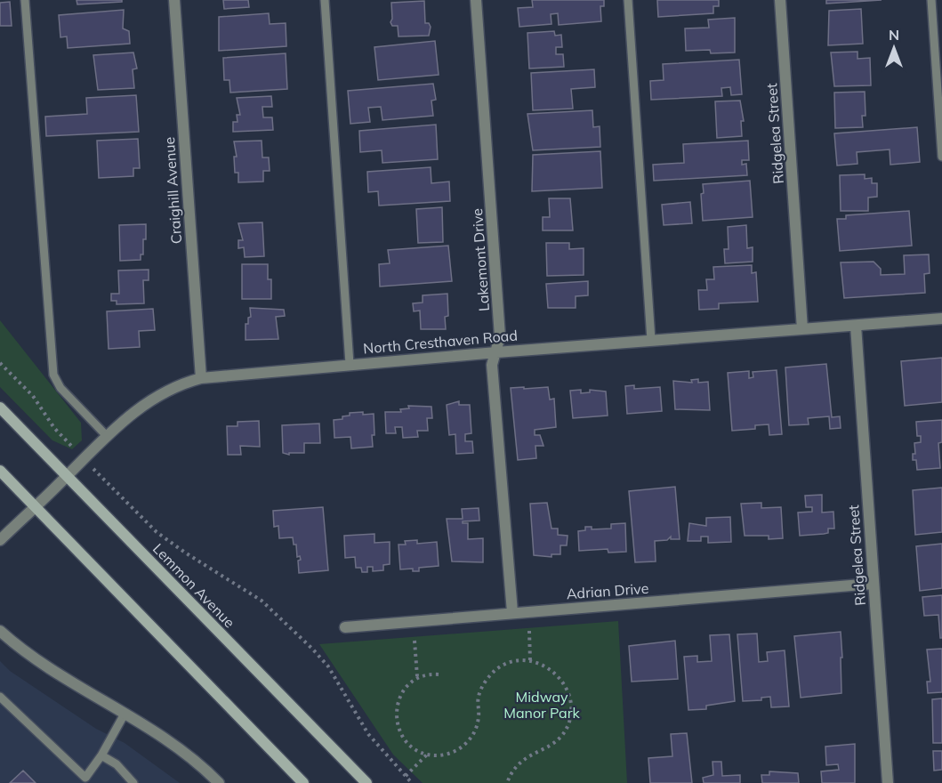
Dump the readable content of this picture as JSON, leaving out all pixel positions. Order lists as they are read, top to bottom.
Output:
{
  "streets": {
    "main road": ["Lemmon Avenue"],
    "street": [
      "Ridgelea Street",
      "Craighill Avenue",
      "Lakemont Drive",
      "North Cresthaven Road",
      "Adrian Drive"
    ]
  },
  "crossings": [
    ["Ridgelea Street", "North Cresthaven Road"],
    ["Ridgelea Street", "Adrian Drive"],
    ["Craighill Avenue", "North Cresthaven Road"],
    ["Lakemont Drive", "North Cresthaven Road"],
    ["Lakemont Drive", "Adrian Drive"],
    ["North Cresthaven Road", "Lemmon Avenue"]
  ],
  "parks": ["Midway Manor Park"],
  "north": "top"
}
